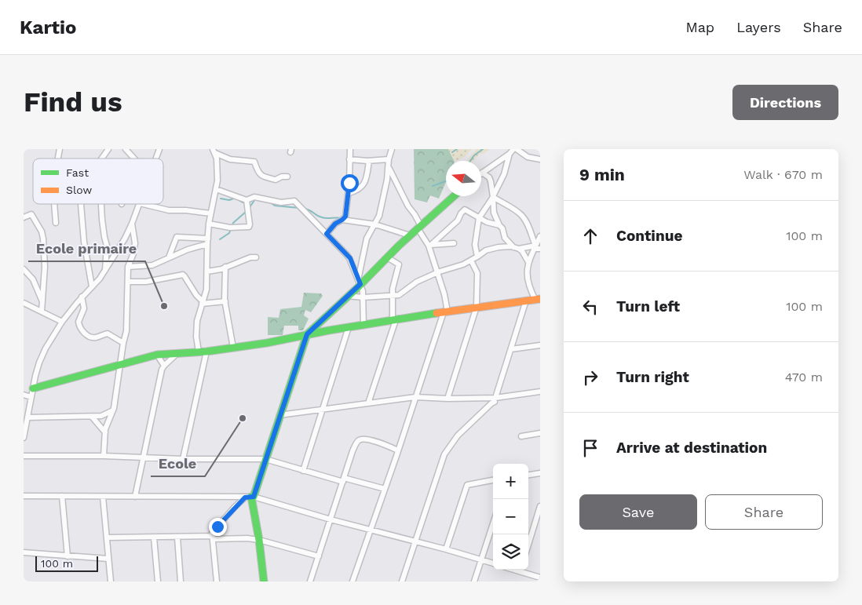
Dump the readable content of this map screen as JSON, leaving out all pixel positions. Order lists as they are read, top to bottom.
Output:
{
  "places": ["Ecole primaire", "Ecole"],
  "legend": ["Fast", "Slow"],
  "scale_bar": "100 m",
  "north": "left",
  "page": {
    "header": "Kartio",
    "nav": ["Map", "Layers", "Share"],
    "buttons": [
      "Directions",
      ["Save", "Share"]
    ],
    "title": "Find us",
    "heading": ["9 min", "Walk · 670 m"],
    "list": [
      ["Continue", "100 m"],
      ["Turn left", "100 m"],
      ["Turn right", "470 m"],
      "Arrive at destination"
    ],
    "map_buttons": ["+", "−"],
    "scale": "100 m"
  }
}
